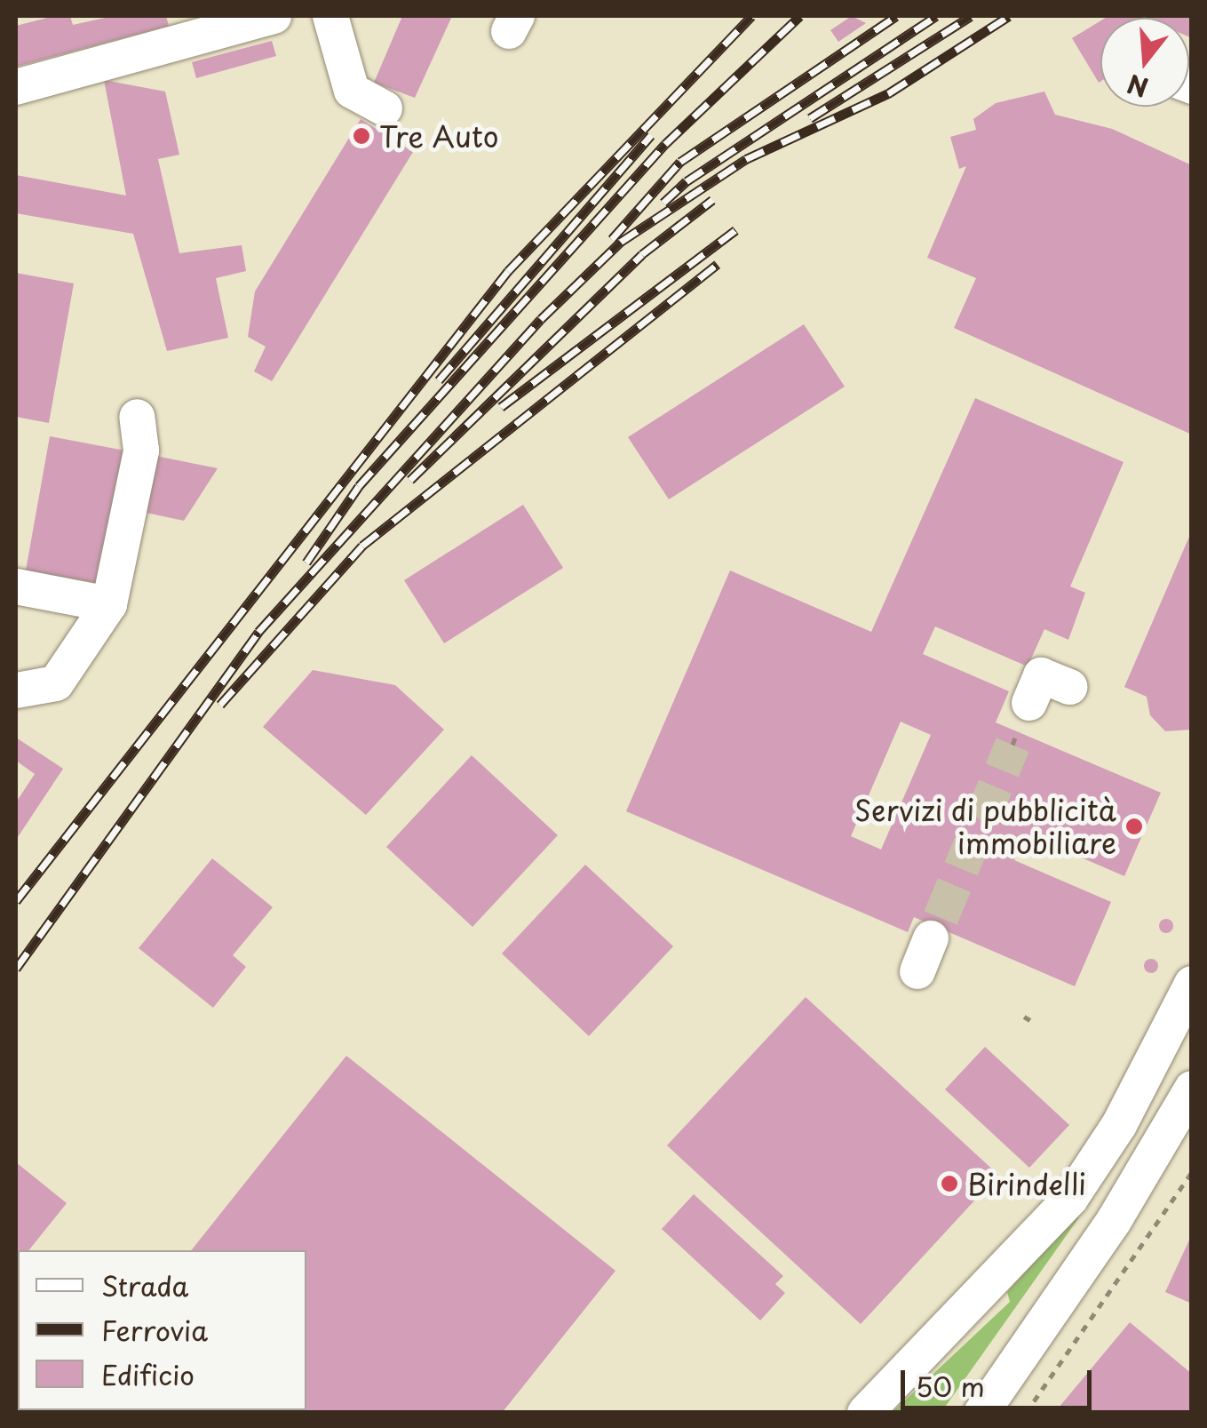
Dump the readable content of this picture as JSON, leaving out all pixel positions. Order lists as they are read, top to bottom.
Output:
{
  "places": ["Tre Auto", "Servizi di pubblicità immobiliare", "Birindelli"],
  "legend": ["Strada", "Ferrovia", "Edificio"],
  "scale_bar": "50 m",
  "north": "bottom"
}
